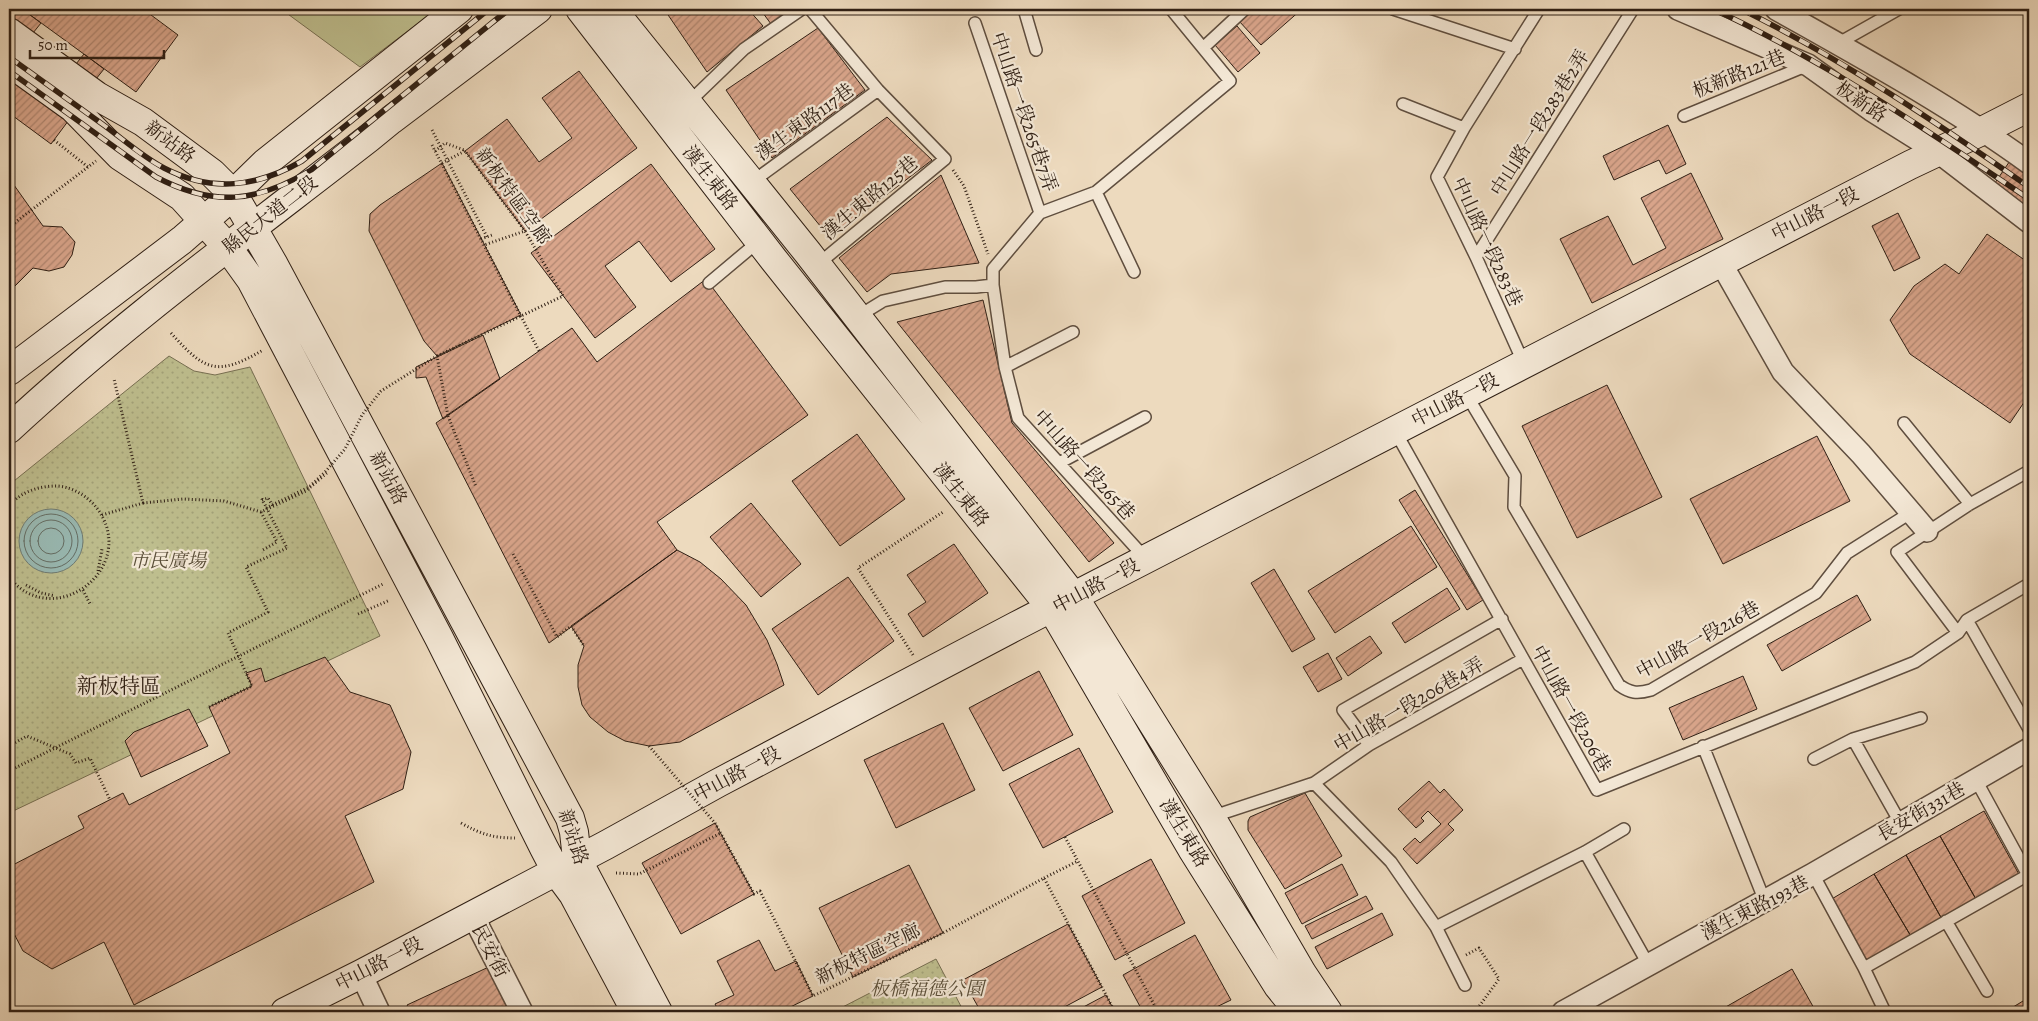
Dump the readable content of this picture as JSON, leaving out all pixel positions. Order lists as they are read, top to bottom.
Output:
{
  "streets": {
    "street": [
      "板新路",
      "新站路",
      "漢生東路",
      "中山路一段",
      "縣民大道二段",
      "長安街331巷",
      "漢生東路193巷",
      "民安街"
    ],
    "lane": [
      "板新路121巷",
      "中山路一段265巷7弄",
      "漢生東路117巷",
      "中山路一段283巷2弄",
      "漢生東路125巷",
      "中山路一段283巷",
      "中山路一段265巷",
      "中山路一段216巷",
      "中山路一段206巷4弄",
      "中山路一段206巷"
    ],
    "path": ["新板特區空廊"]
  },
  "crossings": [
    ["板新路121巷", "板新路"],
    ["板新路", "中山路一段"],
    ["漢生東路117巷", "漢生東路"],
    ["中山路一段283巷2弄", "中山路一段283巷"],
    ["新站路", "中山路一段"],
    ["新站路", "縣民大道二段"],
    ["漢生東路", "漢生東路125巷"],
    ["漢生東路", "中山路一段"],
    ["漢生東路", "中山路一段206巷4弄"],
    ["中山路一段", "中山路一段283巷"],
    ["中山路一段", "中山路一段265巷"],
    ["中山路一段", "中山路一段216巷"],
    ["中山路一段", "中山路一段206巷"],
    ["中山路一段", "民安街"],
    ["中山路一段206巷4弄", "中山路一段206巷"],
    ["長安街331巷", "漢生東路193巷"]
  ],
  "districts": ["新板特區"],
  "parks": ["市民廣場", "板橋福德公園"],
  "scale_bar": "50 m"
}
